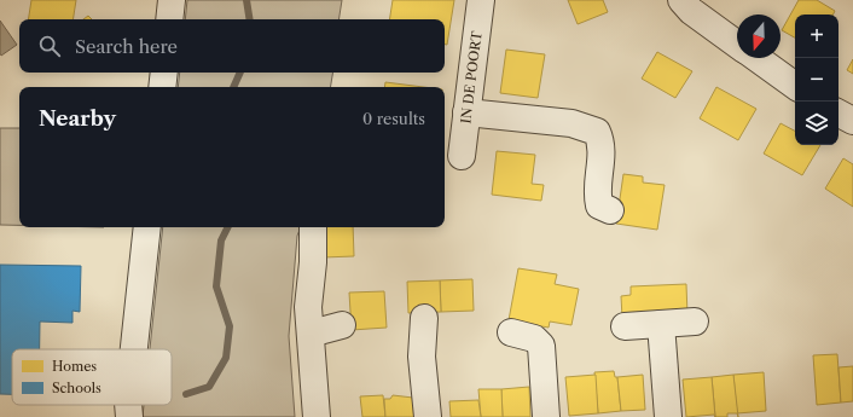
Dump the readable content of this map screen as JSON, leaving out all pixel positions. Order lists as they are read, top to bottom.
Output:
{
  "streets": {
    "street": ["IN DE POORT"]
  },
  "legend": ["Homes", "Schools"],
  "north": "bottom",
  "page": {
    "map_buttons": ["+", "−"],
    "search": "Search here",
    "heading": ["Nearby", "0 results"]
  }
}
